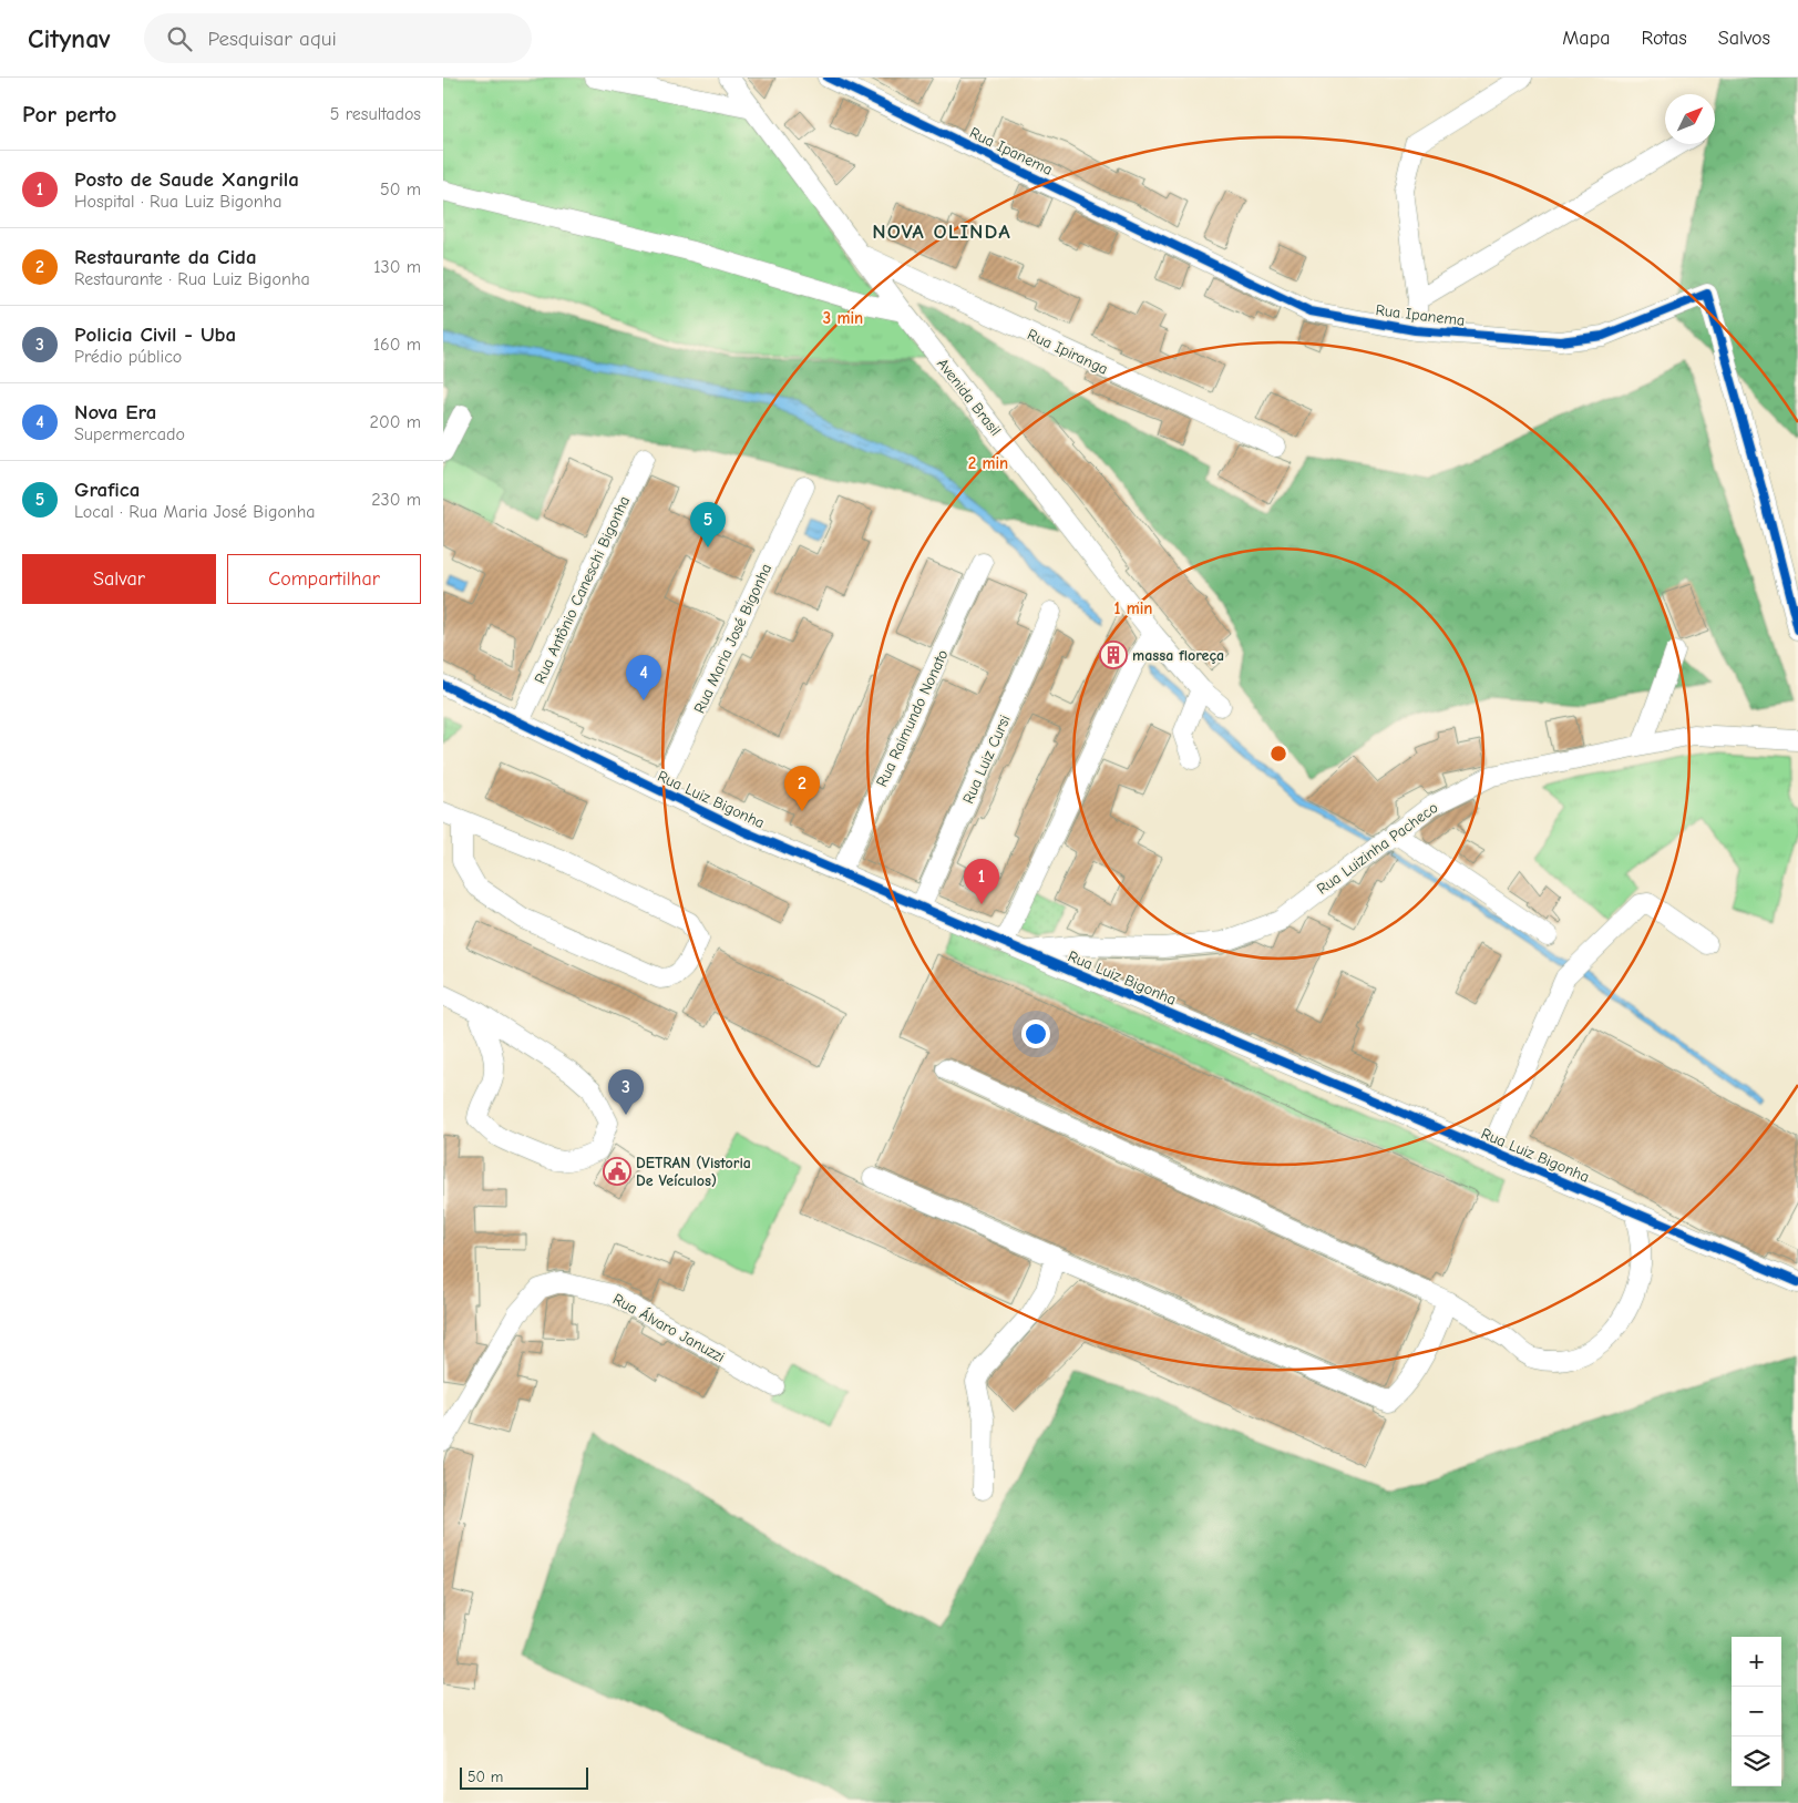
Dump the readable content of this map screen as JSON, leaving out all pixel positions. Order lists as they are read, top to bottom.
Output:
{
  "streets": {
    "street": [
      "Rua Ipanema",
      "Rua Ipiranga",
      "Avenida Brasil",
      "Rua Antônio Caneschi Bigonha",
      "Rua Maria José Bigonha",
      "Rua Raimundo Nonato",
      "Rua Luiz Cursi",
      "Rua Luiz Bigonha",
      "Rua Luizinha Pacheco",
      "Rua Álvaro Januzzi"
    ]
  },
  "crossings": [
    ["Rua Ipiranga", "Avenida Brasil"],
    ["Rua Antônio Caneschi Bigonha", "Rua Luiz Bigonha"],
    ["Rua Maria José Bigonha", "Rua Luiz Bigonha"],
    ["Rua Raimundo Nonato", "Rua Luiz Bigonha"],
    ["Rua Luiz Cursi", "Rua Luiz Bigonha"],
    ["Rua Luiz Bigonha", "Rua Luizinha Pacheco"]
  ],
  "districts": ["NOVA OLINDA"],
  "places": {
    "building": ["massa floreça"],
    "public building": ["DETRAN (Vistoria De Veículos)"]
  },
  "scale_bar": "50 m",
  "north": "top right",
  "page": {
    "header": "Citynav",
    "search": "Pesquisar aqui",
    "nav": ["Mapa", "Rotas", "Salvos"],
    "heading": ["Por perto", "5 resultados"],
    "list": [
      {
        "mark": "1",
        "name": "Posto de Saude Xangrila",
        "note": "Hospital · Rua Luiz Bigonha",
        "value": "50 m"
      },
      {
        "mark": "2",
        "name": "Restaurante da Cida",
        "note": "Restaurante · Rua Luiz Bigonha",
        "value": "130 m"
      },
      {
        "mark": "3",
        "name": "Policia Civil - Uba",
        "note": "Prédio público",
        "value": "160 m"
      },
      {
        "mark": "4",
        "name": "Nova Era",
        "note": "Supermercado",
        "value": "200 m"
      },
      {
        "mark": "5",
        "name": "Grafica",
        "note": "Local · Rua Maria José Bigonha",
        "value": "230 m"
      }
    ],
    "pins": [
      "5",
      "4",
      "2",
      "1",
      "3"
    ],
    "buttons": ["Salvar", "Compartilhar"],
    "map_buttons": ["+", "−"],
    "scale": "50 m"
  },
  "rings": ["3 min", "2 min", "1 min"]
}
